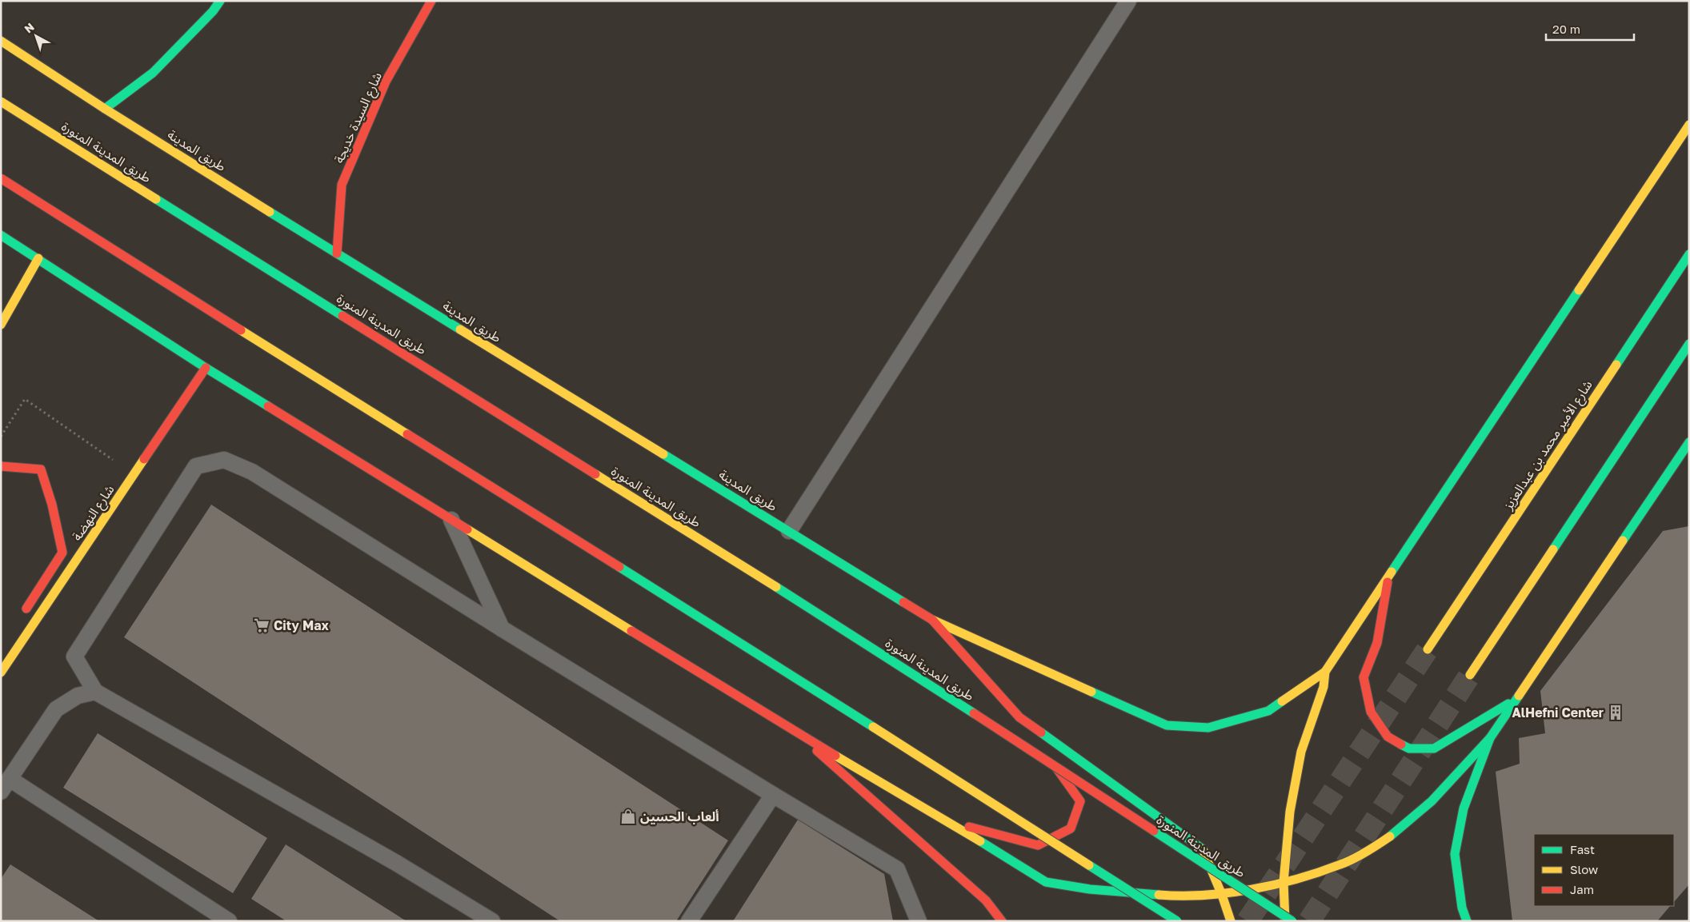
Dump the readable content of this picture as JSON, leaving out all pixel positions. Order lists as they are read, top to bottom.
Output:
{
  "streets": {
    "main road": [
      "شارع السيدة خديجة",
      "طريق المدينة",
      "طريق المدينة المنورة",
      "شارع الأمير محمد بن عبدالعزيز",
      "شارع النهضة"
    ]
  },
  "crossings": [
    ["شارع السيدة خديجة", "طريق المدينة"]
  ],
  "places": {
    "supermarket": ["City Max"],
    "building": ["AlHefni Center"],
    "shop": ["ألعاب الحسين"]
  },
  "legend": ["Fast", "Slow", "Jam"],
  "scale_bar": "20 m",
  "north": "top left"
}
